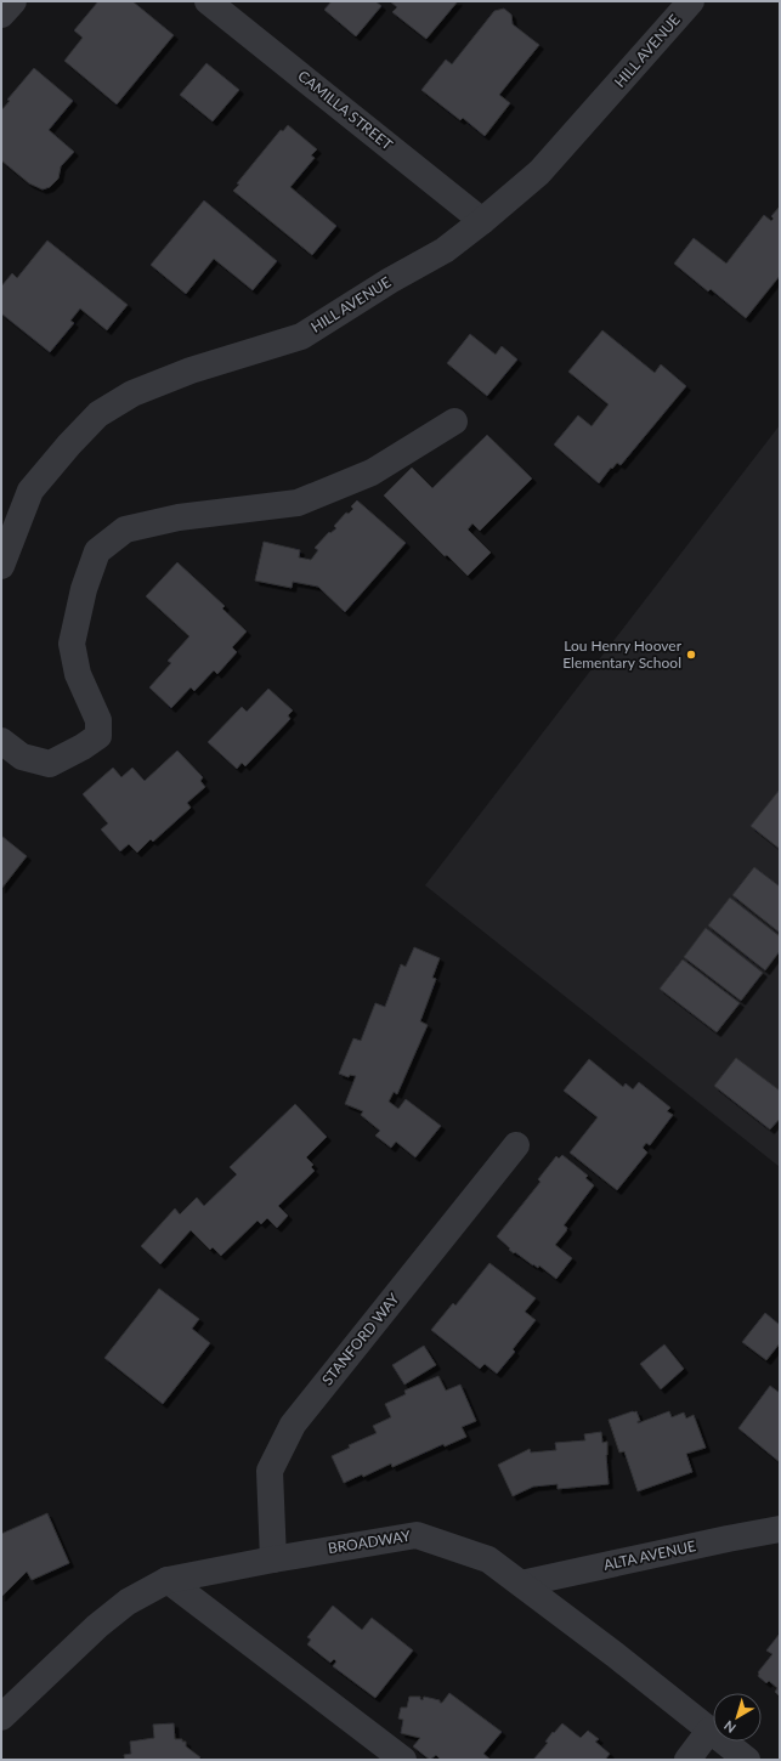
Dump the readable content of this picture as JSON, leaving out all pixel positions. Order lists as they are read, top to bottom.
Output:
{
  "streets": {
    "street": [
      "HILL AVENUE",
      "CAMILLA STREET",
      "STANFORD WAY",
      "BROADWAY",
      "ALTA AVENUE"
    ]
  },
  "crossings": [
    ["HILL AVENUE", "CAMILLA STREET"],
    ["STANFORD WAY", "BROADWAY"],
    ["BROADWAY", "ALTA AVENUE"]
  ],
  "places": ["Lou Henry Hoover Elementary School"],
  "north": "bottom left"
}
